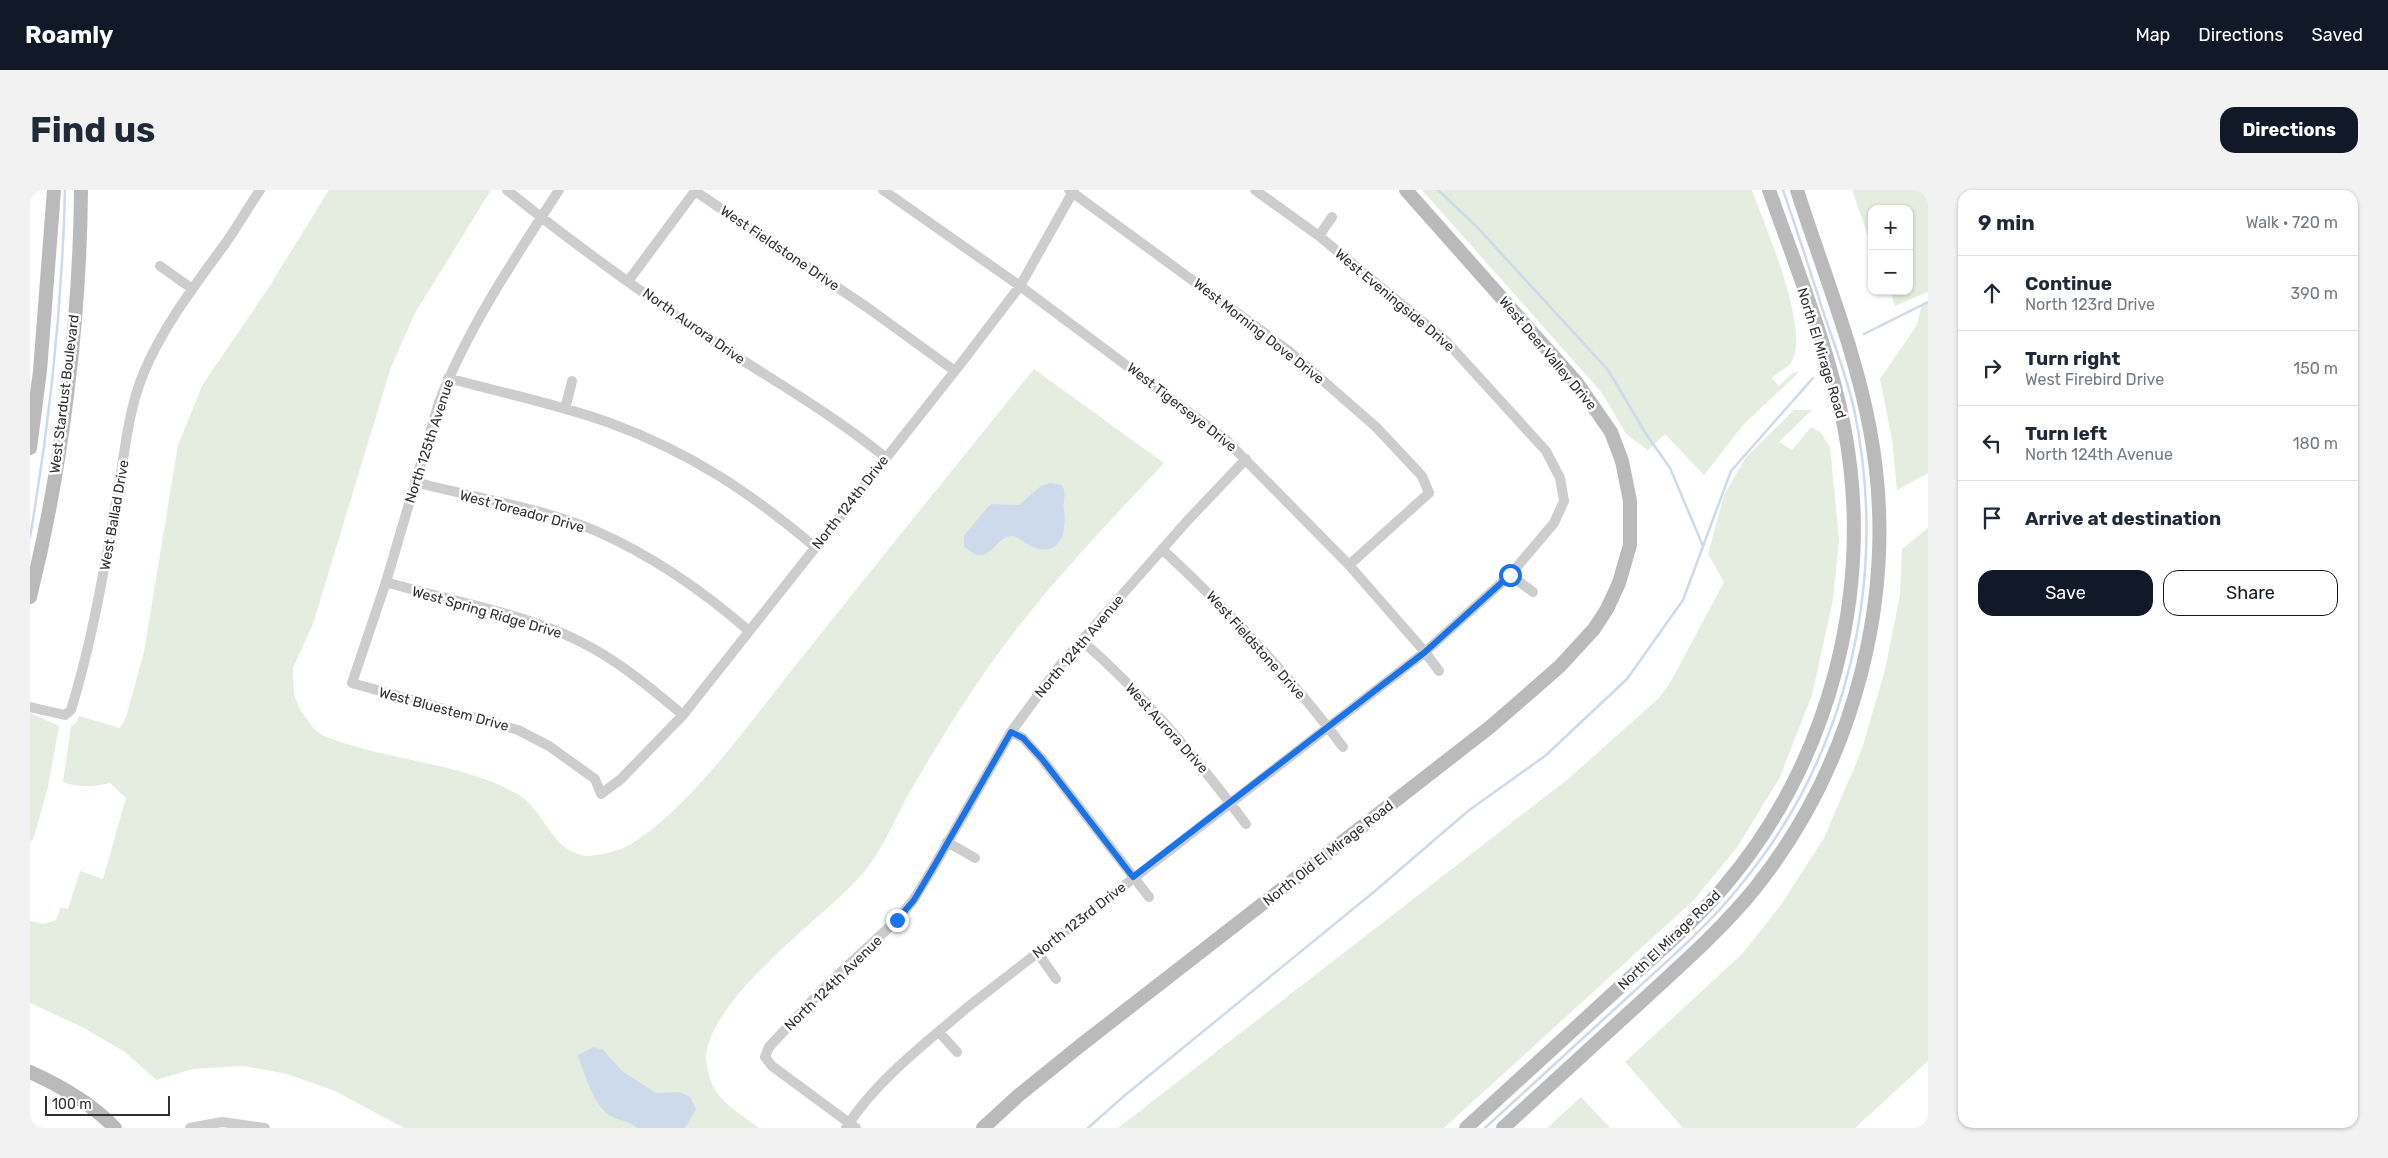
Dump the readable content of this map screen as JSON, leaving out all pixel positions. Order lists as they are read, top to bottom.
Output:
{
  "streets": {
    "main road": [
      "West Deer Valley Drive",
      "North El Mirage Road",
      "West Stardust Boulevard",
      "North Old El Mirage Road"
    ],
    "street": [
      "West Fieldstone Drive",
      "West Eveningside Drive",
      "North Aurora Drive",
      "West Morning Dove Drive",
      "West Tigerseye Drive",
      "North 125th Avenue",
      "North 124th Drive",
      "West Toreador Drive",
      "West Ballad Drive",
      "West Spring Ridge Drive",
      "North 124th Avenue",
      "West Bluestem Drive",
      "West Aurora Drive",
      "North 123rd Drive"
    ]
  },
  "crossings": [
    ["West Fieldstone Drive", "North Aurora Drive"],
    ["West Fieldstone Drive", "North 124th Drive"],
    ["West Fieldstone Drive", "North 124th Avenue"],
    ["West Fieldstone Drive", "North 123rd Drive"],
    ["West Eveningside Drive", "North 123rd Drive"],
    ["North Aurora Drive", "North 125th Avenue"],
    ["North Aurora Drive", "North 124th Drive"],
    ["West Morning Dove Drive", "West Tigerseye Drive"],
    ["West Morning Dove Drive", "North 124th Drive"],
    ["West Deer Valley Drive", "North Old El Mirage Road"],
    ["West Tigerseye Drive", "North 124th Drive"],
    ["West Tigerseye Drive", "North 124th Avenue"],
    ["West Tigerseye Drive", "North 123rd Drive"],
    ["North 125th Avenue", "West Toreador Drive"],
    ["North 125th Avenue", "West Spring Ridge Drive"],
    ["North 125th Avenue", "West Bluestem Drive"],
    ["North 124th Drive", "West Toreador Drive"],
    ["North 124th Drive", "West Spring Ridge Drive"],
    ["North 124th Drive", "West Bluestem Drive"],
    ["North 124th Avenue", "West Aurora Drive"],
    ["North 124th Avenue", "North 123rd Drive"],
    ["West Aurora Drive", "North 123rd Drive"]
  ],
  "scale_bar": "100 m",
  "page": {
    "header": "Roamly",
    "nav": ["Map", "Directions", "Saved"],
    "buttons": [
      "Directions",
      ["Save", "Share"]
    ],
    "title": "Find us",
    "heading": ["9 min", "Walk · 720 m"],
    "map_buttons": ["+", "−"],
    "list": [
      ["Continue", "North 123rd Drive", "390 m"],
      ["Turn right", "West Firebird Drive", "150 m"],
      ["Turn left", "North 124th Avenue", "180 m"],
      "Arrive at destination"
    ],
    "scale": "100 m"
  }
}
